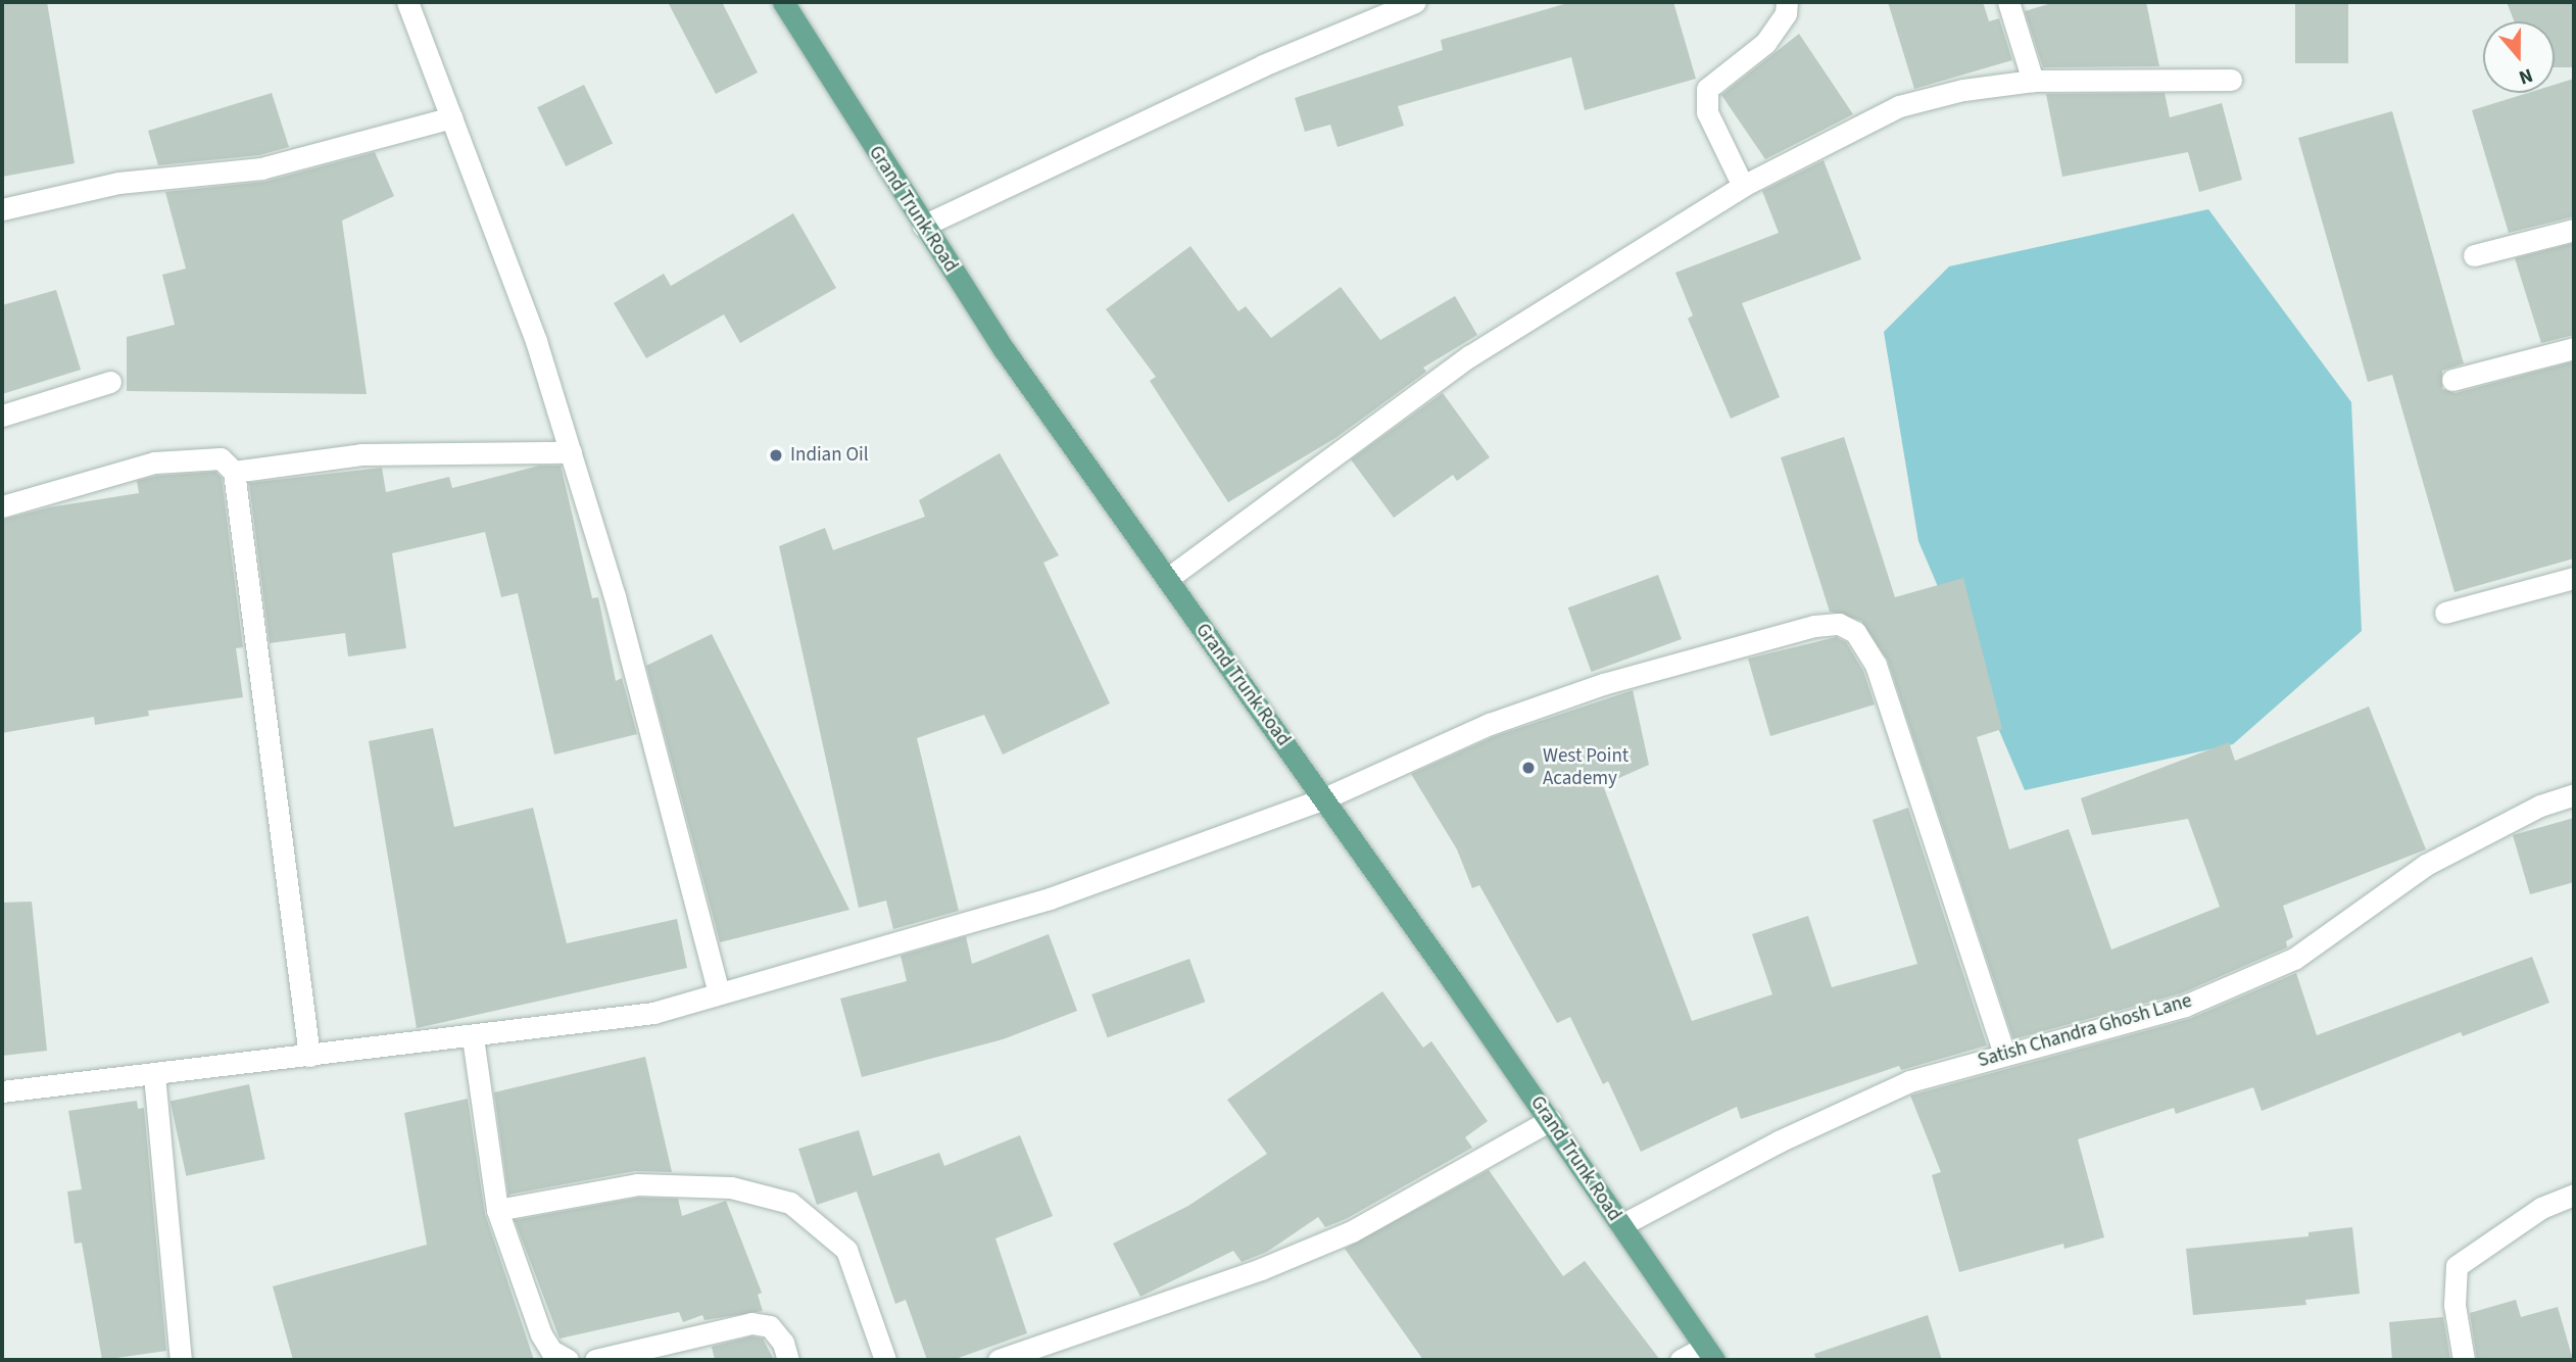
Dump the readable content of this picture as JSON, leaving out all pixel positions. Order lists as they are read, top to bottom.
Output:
{
  "streets": {
    "main road": ["Grand Trunk Road"],
    "street": ["Satish Chandra Ghosh Lane"]
  },
  "crossings": [
    ["Grand Trunk Road", "Satish Chandra Ghosh Lane"]
  ],
  "places": ["Indian Oil", "West Point Academy"],
  "north": "bottom"
}
